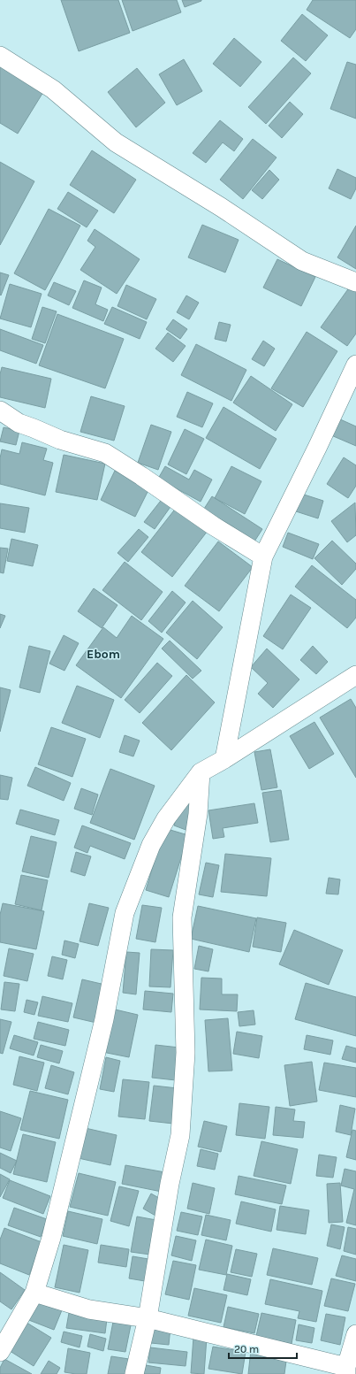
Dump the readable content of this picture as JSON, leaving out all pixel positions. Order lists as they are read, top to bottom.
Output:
{
  "districts": ["Ebom"],
  "scale_bar": "20 m"
}
